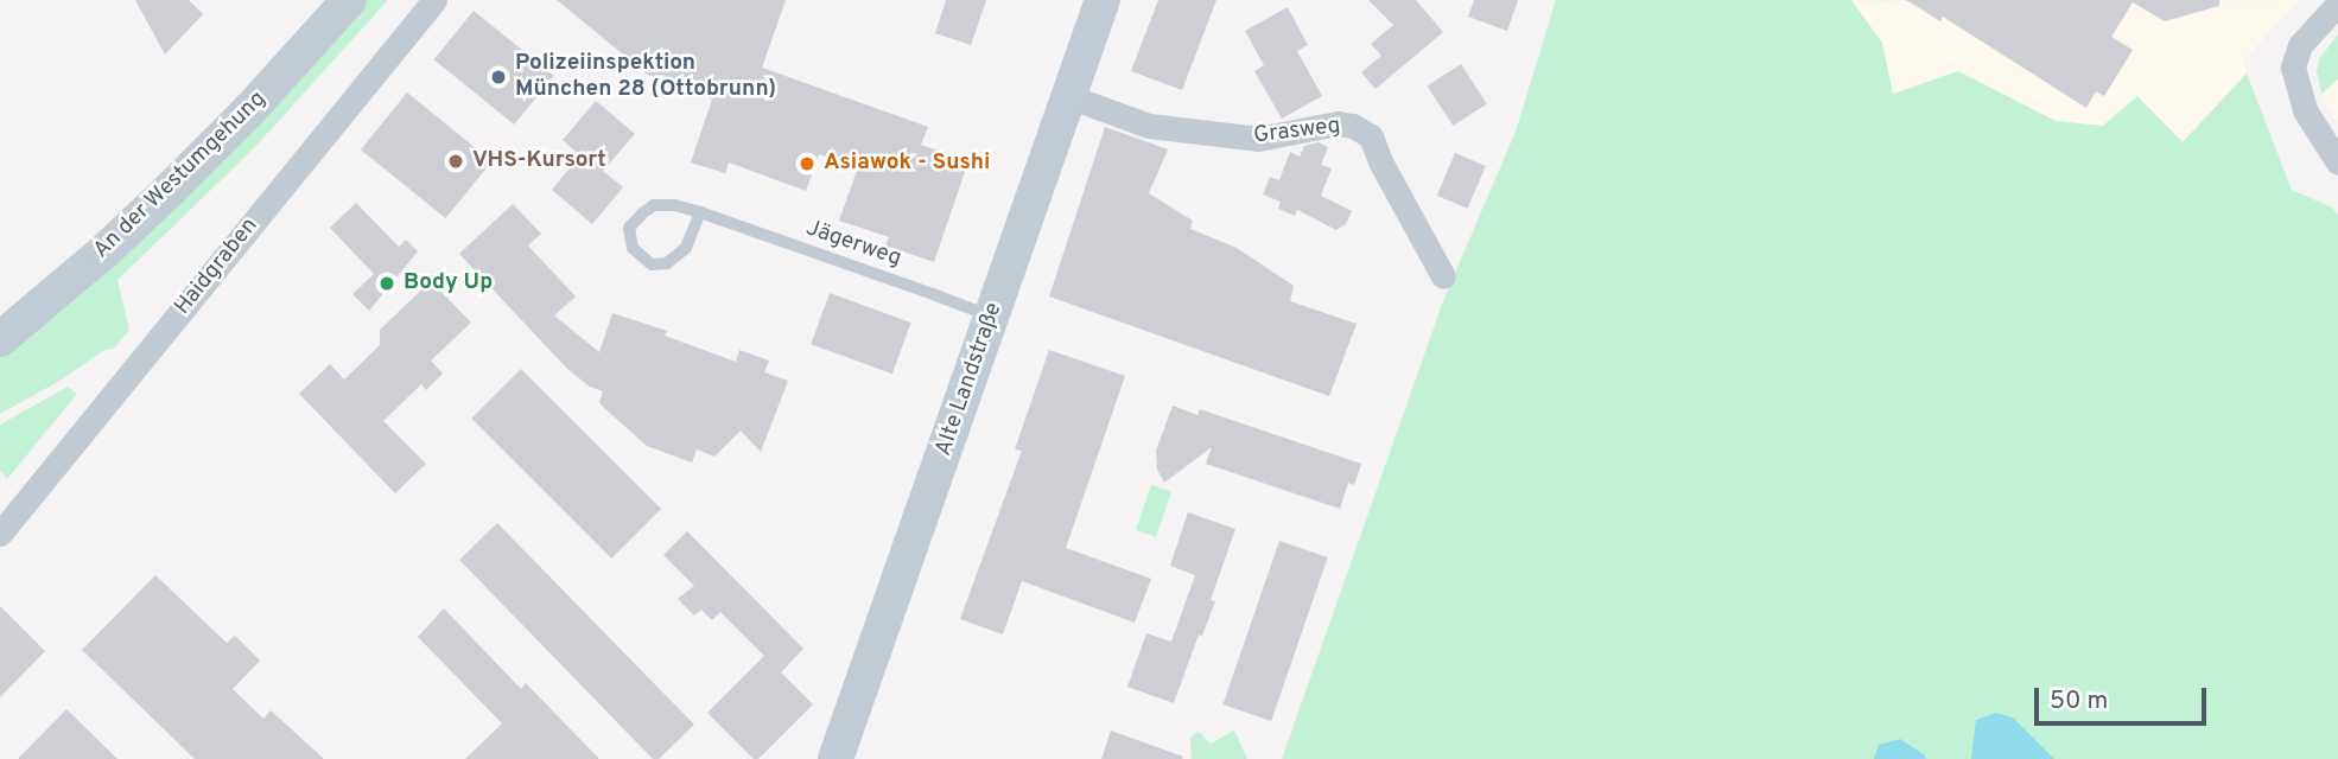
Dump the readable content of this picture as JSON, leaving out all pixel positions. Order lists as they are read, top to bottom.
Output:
{
  "streets": {
    "main road": ["An der Westumgehung", "Alte Landstraße"],
    "street": ["Grasweg", "Haidgraben"],
    "lane": ["Jägerweg"]
  },
  "crossings": [
    ["Grasweg", "Alte Landstraße"],
    ["Jägerweg", "Alte Landstraße"]
  ],
  "places": [
    "Polizeiinspektion München 28 (Ottobrunn)",
    "VHS-Kursort",
    "Asiawok - Sushi",
    "Body Up"
  ],
  "scale_bar": "50 m"
}
